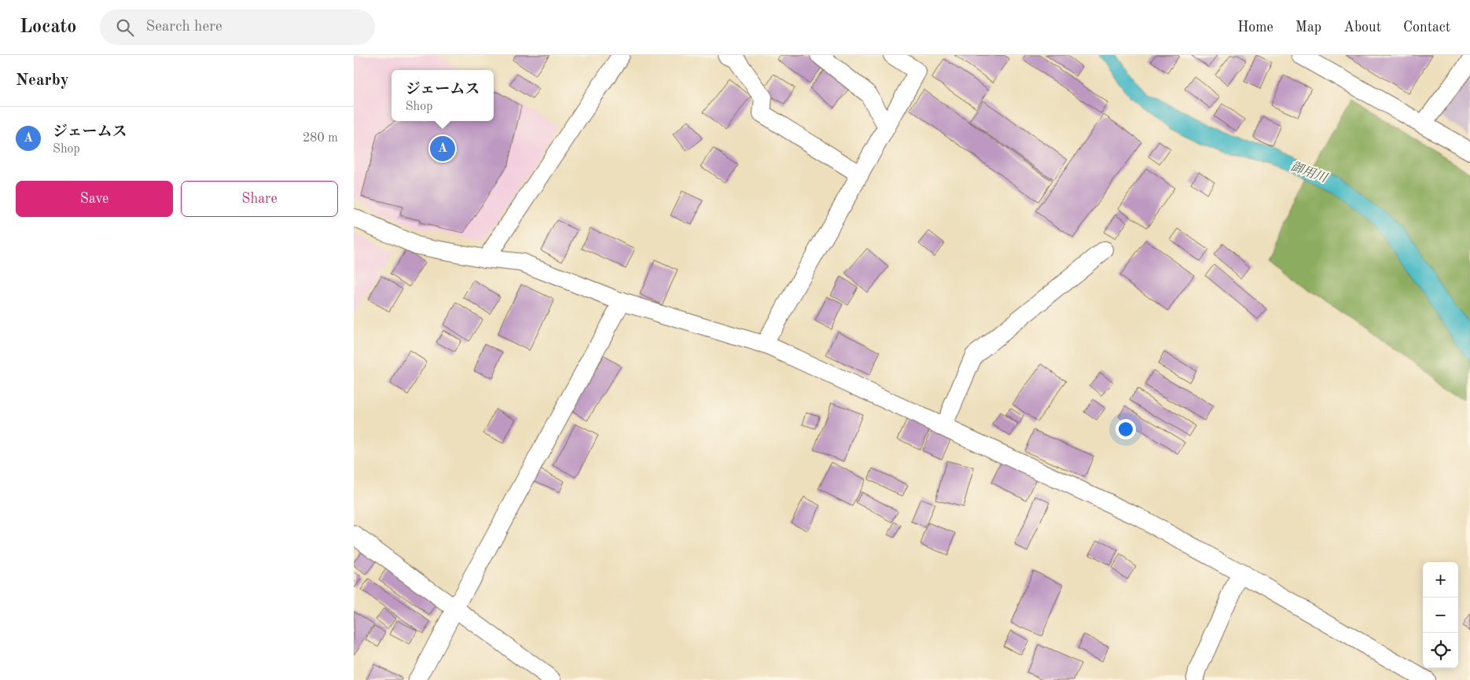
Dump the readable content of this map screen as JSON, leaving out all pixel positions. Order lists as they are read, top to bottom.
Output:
{
  "water": ["御用川"],
  "page": {
    "header": "Locato",
    "search": "Search here",
    "nav": [
      "Home",
      "Map",
      "About",
      "Contact"
    ],
    "heading": "Nearby",
    "popup": ["ジェームス", "Shop"],
    "list": [
      {
        "mark": "A",
        "name": "ジェームス",
        "note": "Shop",
        "value": "280 m"
      }
    ],
    "pins": "A",
    "buttons": ["Save", "Share"],
    "map_buttons": ["+", "−"]
  }
}
